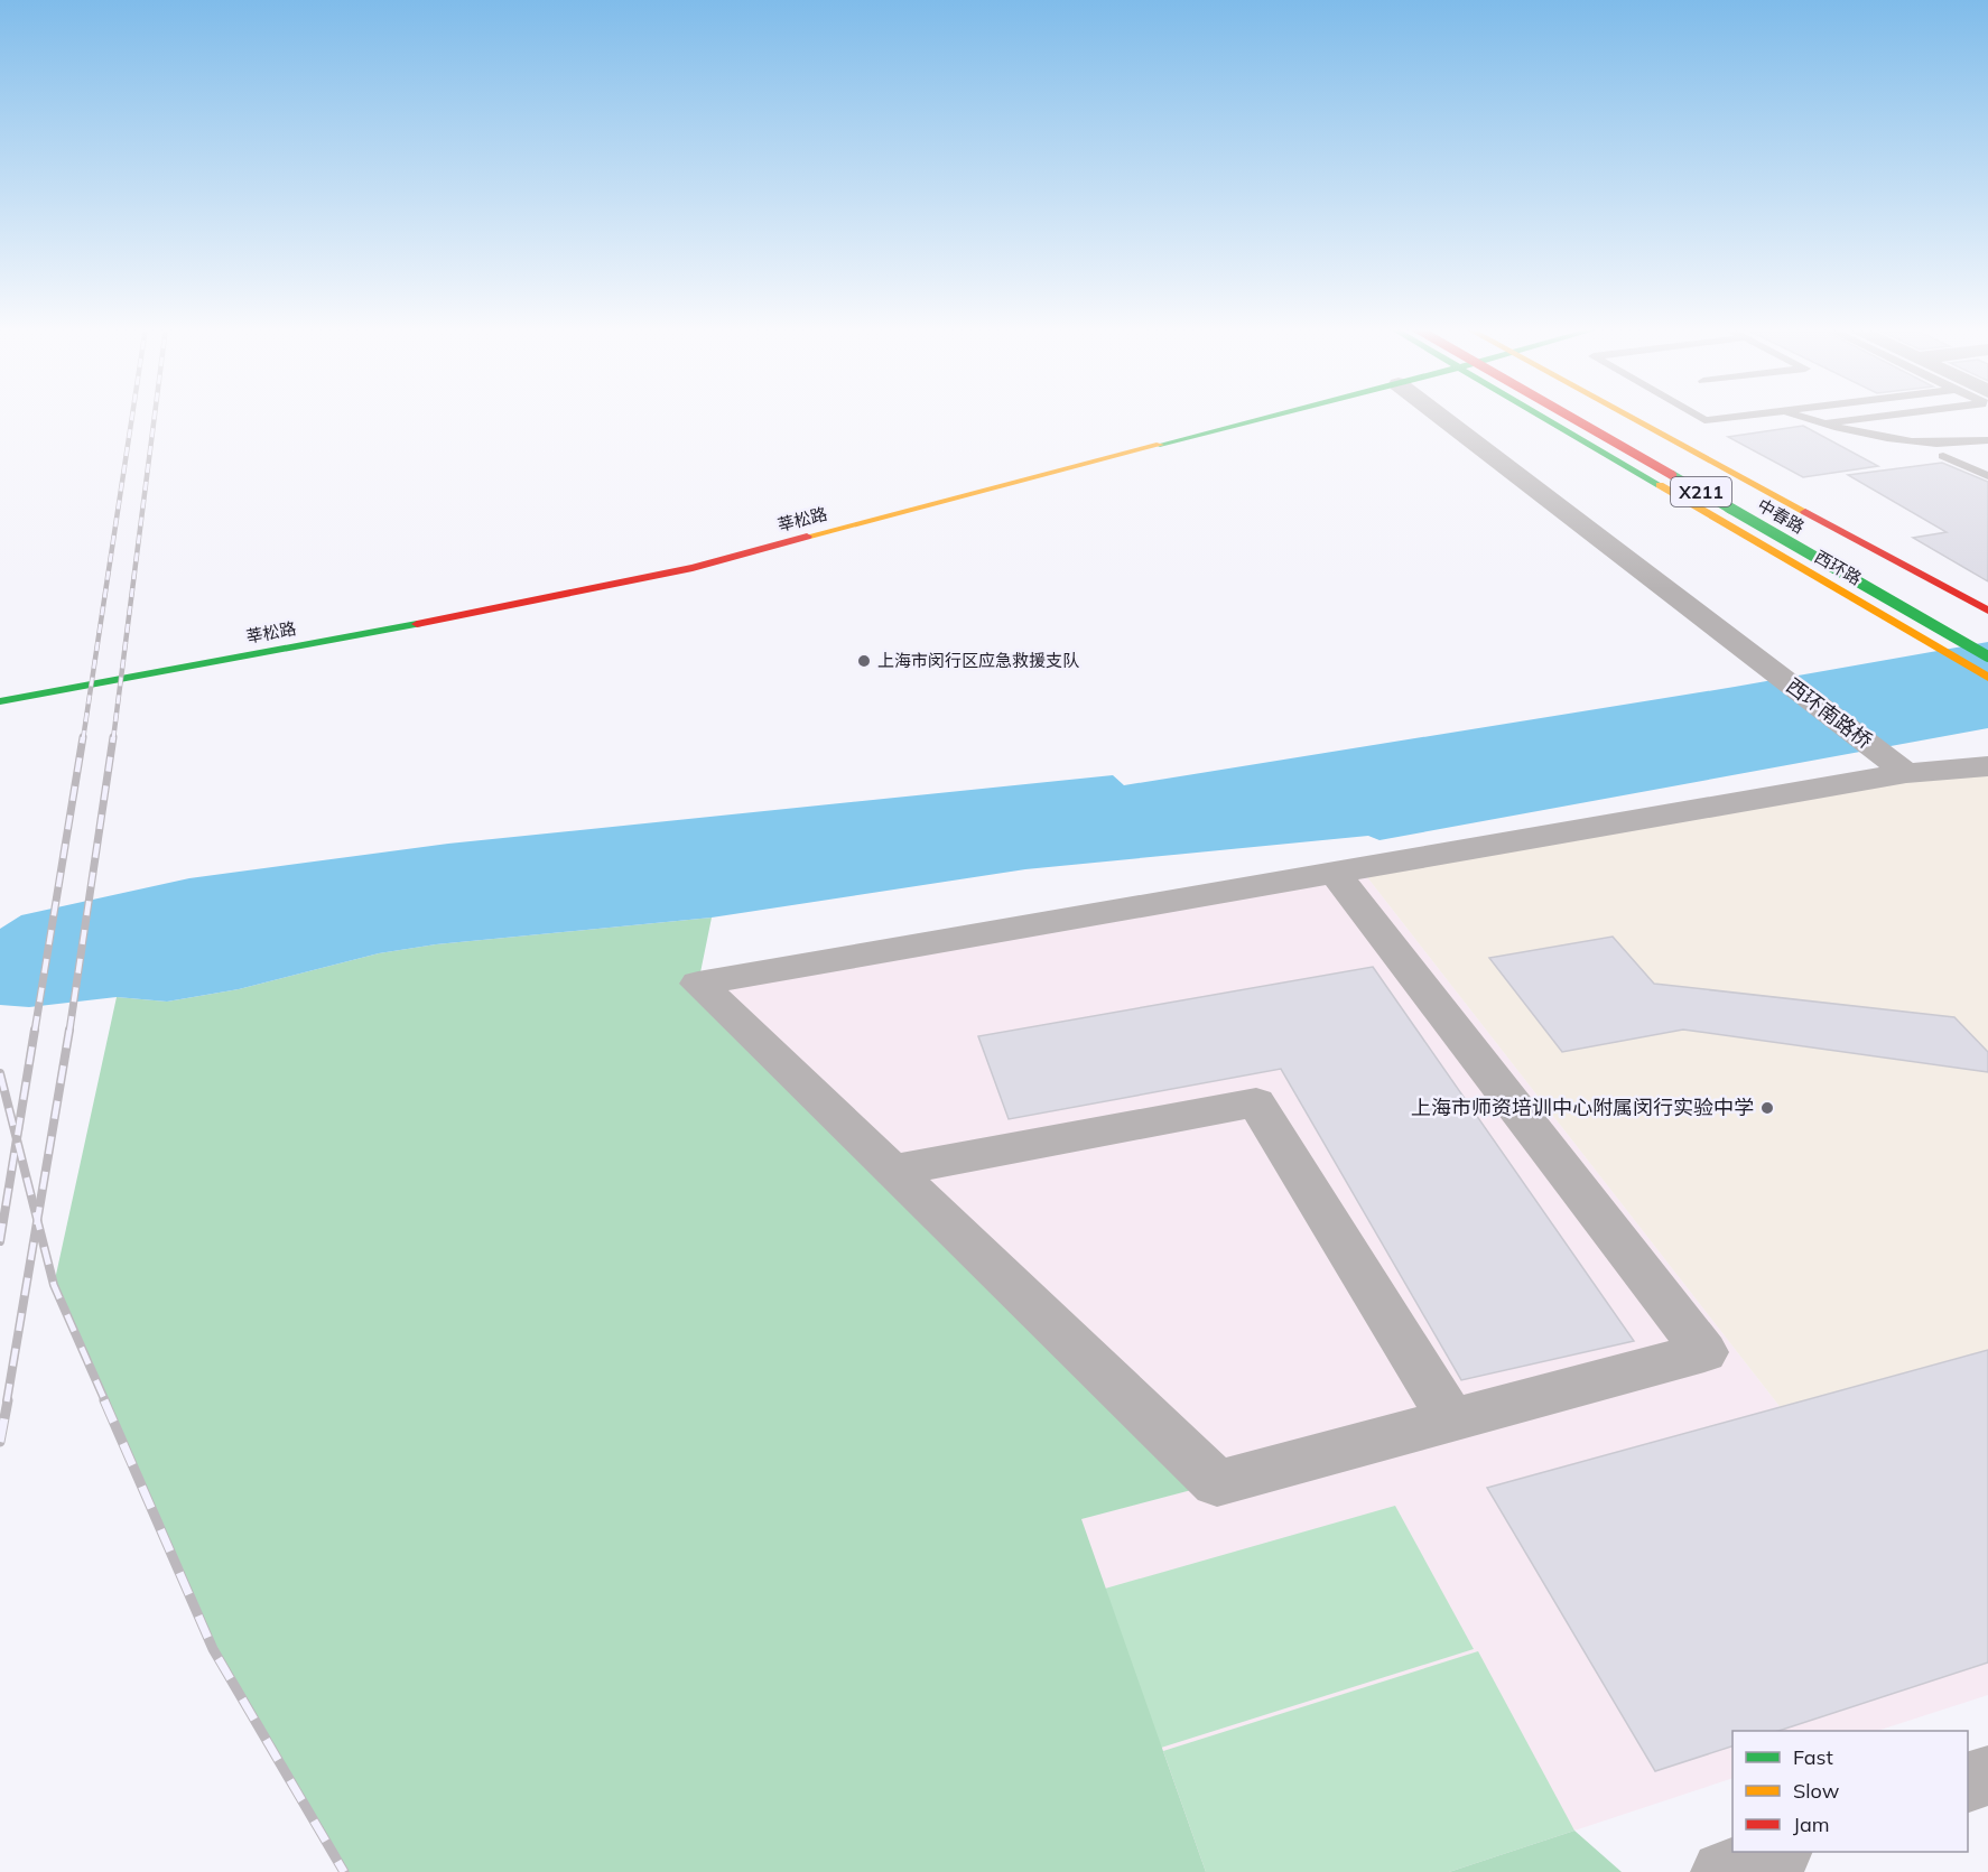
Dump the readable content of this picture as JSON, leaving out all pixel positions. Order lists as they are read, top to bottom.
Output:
{
  "streets": {
    "main road": [
      "X211",
      "中春路",
      "莘松路",
      "西环路"
    ],
    "street": ["西环南路桥"]
  },
  "places": ["上海市闵行区应急救援支队", "上海市师资培训中心附属闵行实验中学"],
  "legend": ["Fast", "Slow", "Jam"]
}
